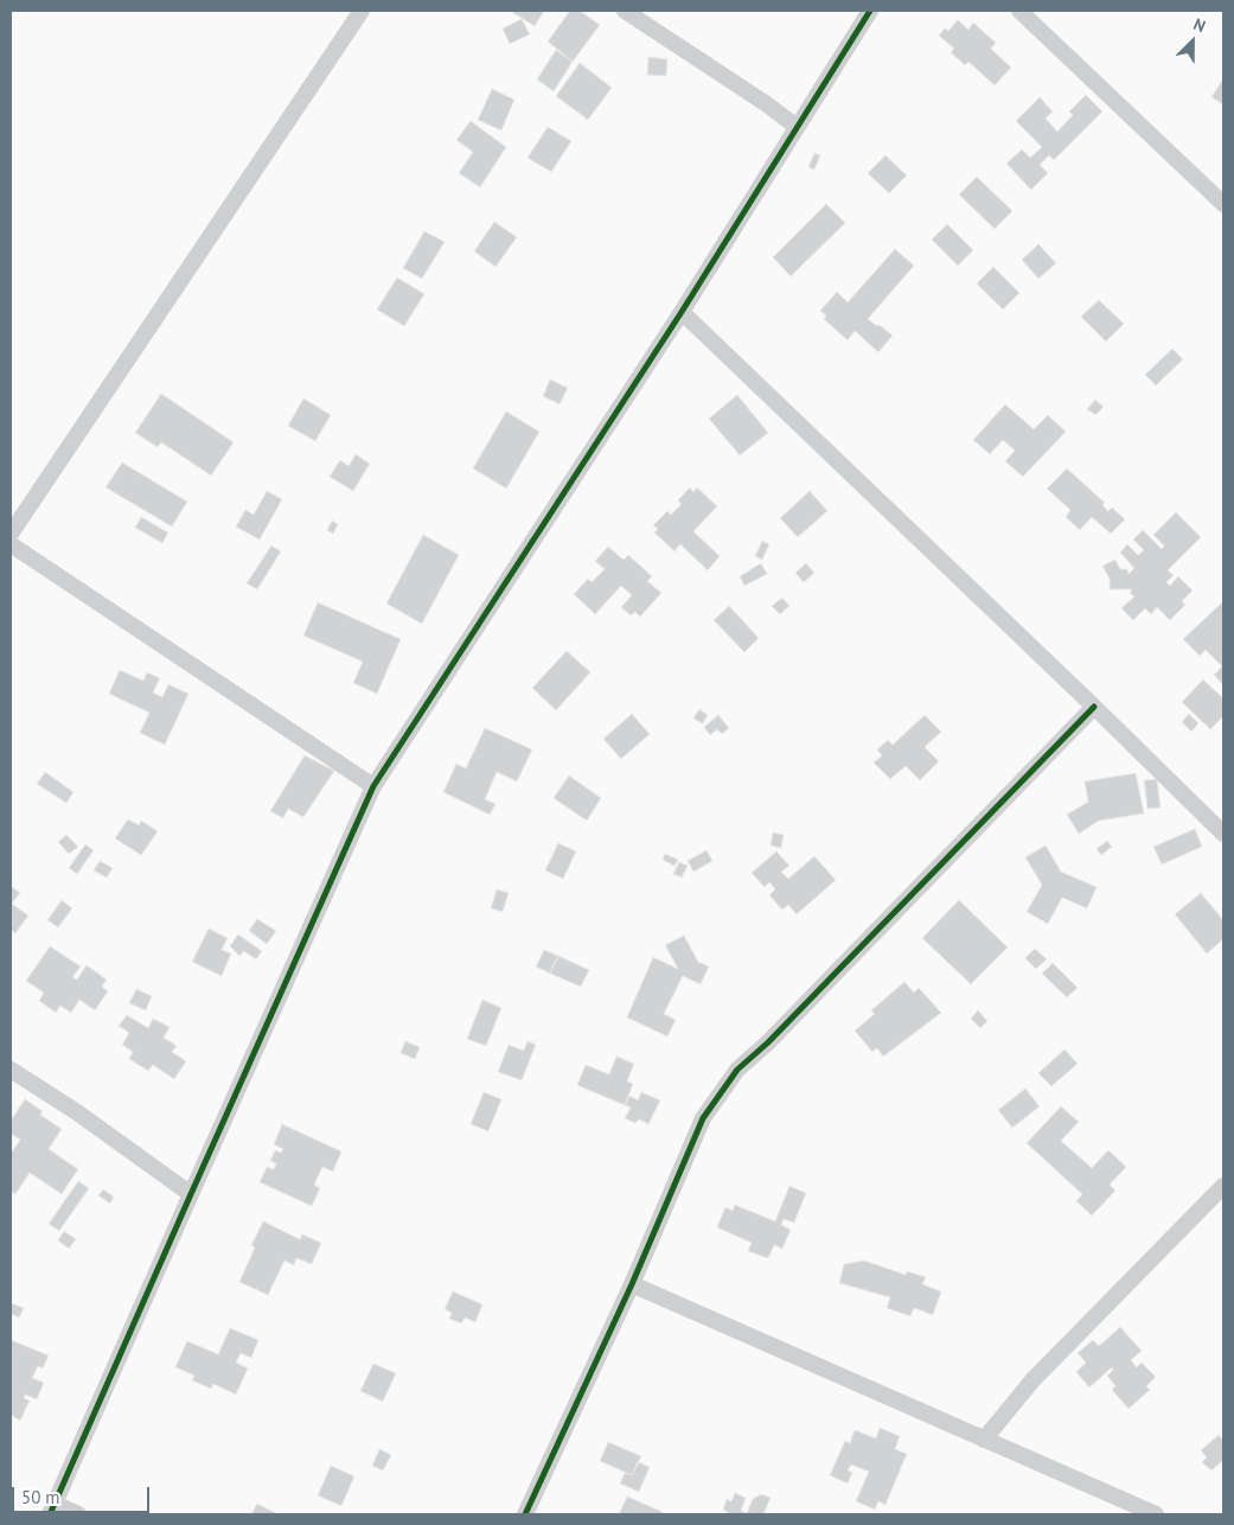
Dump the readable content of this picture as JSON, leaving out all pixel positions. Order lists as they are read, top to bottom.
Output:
{
  "scale_bar": "50 m",
  "north": "top right"
}
